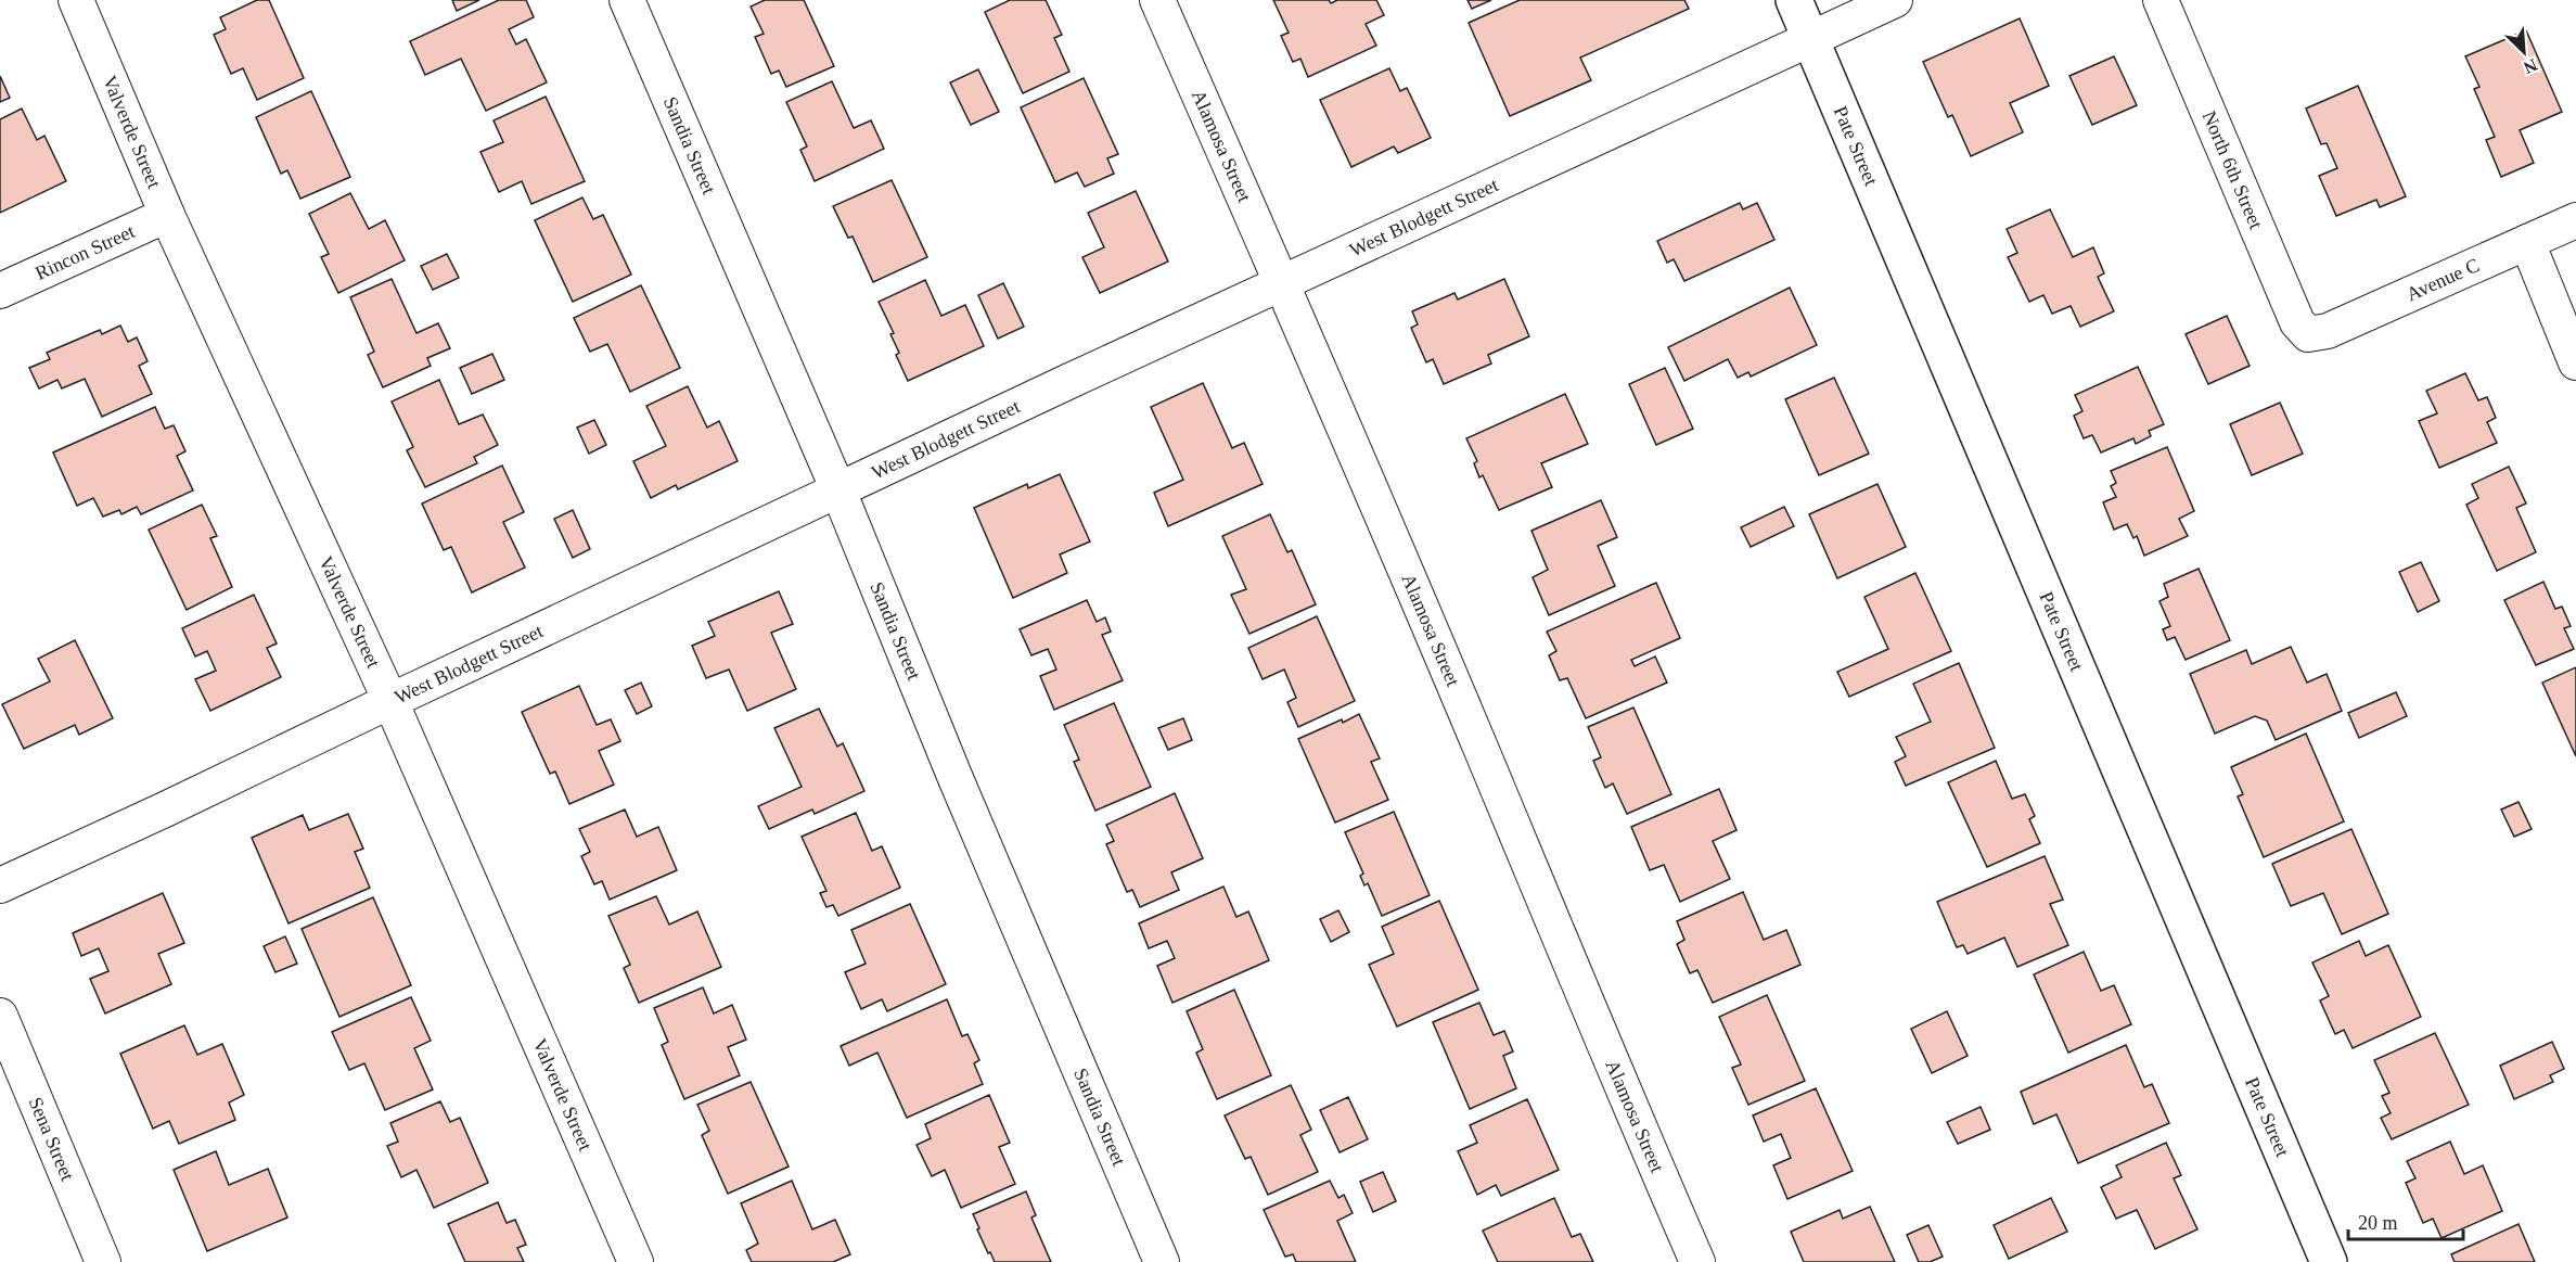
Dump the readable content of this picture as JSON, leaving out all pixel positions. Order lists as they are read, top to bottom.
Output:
{
  "streets": {
    "street": [
      "Valverde Street",
      "Sandia Street",
      "Alamosa Street",
      "Pate Street",
      "North 6th Street",
      "West Blodgett Street",
      "Rincon Street",
      "Avenue C",
      "Sena Street"
    ]
  },
  "crossings": [
    ["Valverde Street", "West Blodgett Street"],
    ["Valverde Street", "Rincon Street"],
    ["Sandia Street", "West Blodgett Street"],
    ["Alamosa Street", "West Blodgett Street"],
    ["Pate Street", "West Blodgett Street"],
    ["North 6th Street", "Avenue C"]
  ],
  "scale_bar": "20 m",
  "north": "bottom right"
}
